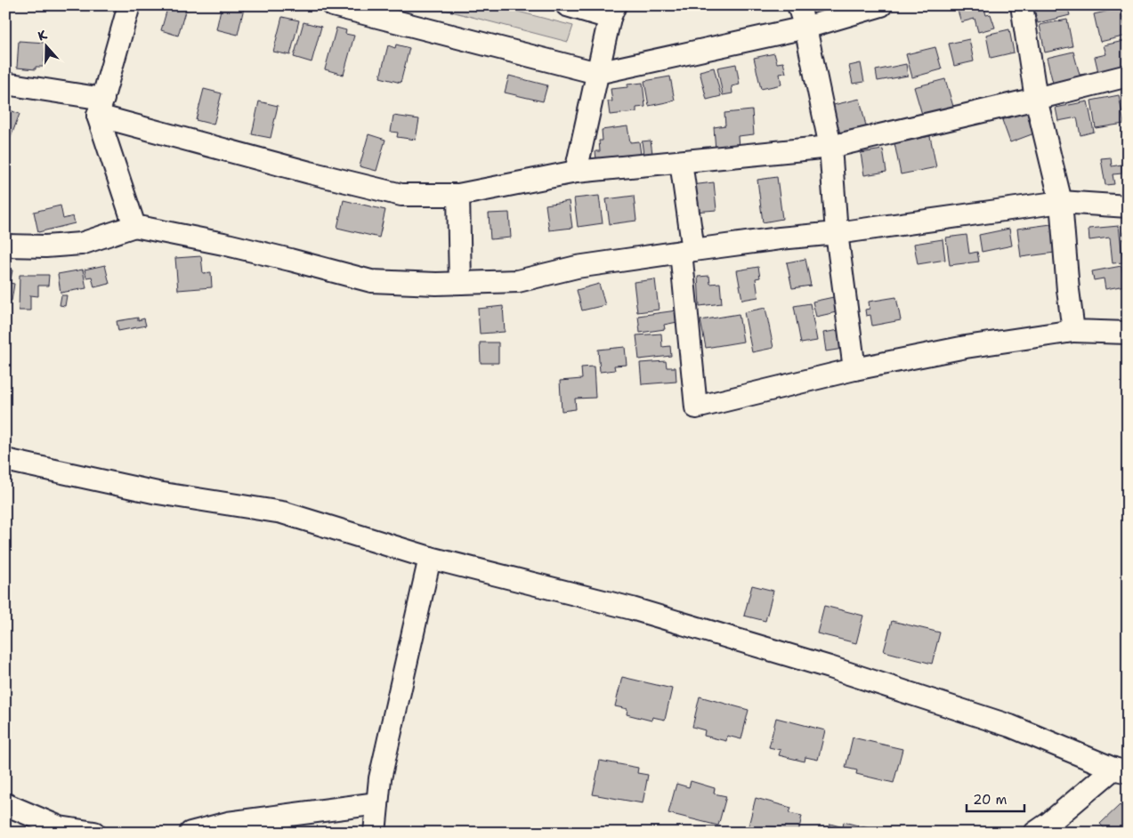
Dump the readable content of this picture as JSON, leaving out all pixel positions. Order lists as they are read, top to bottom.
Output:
{
  "scale_bar": "20 m",
  "north": "top"
}
